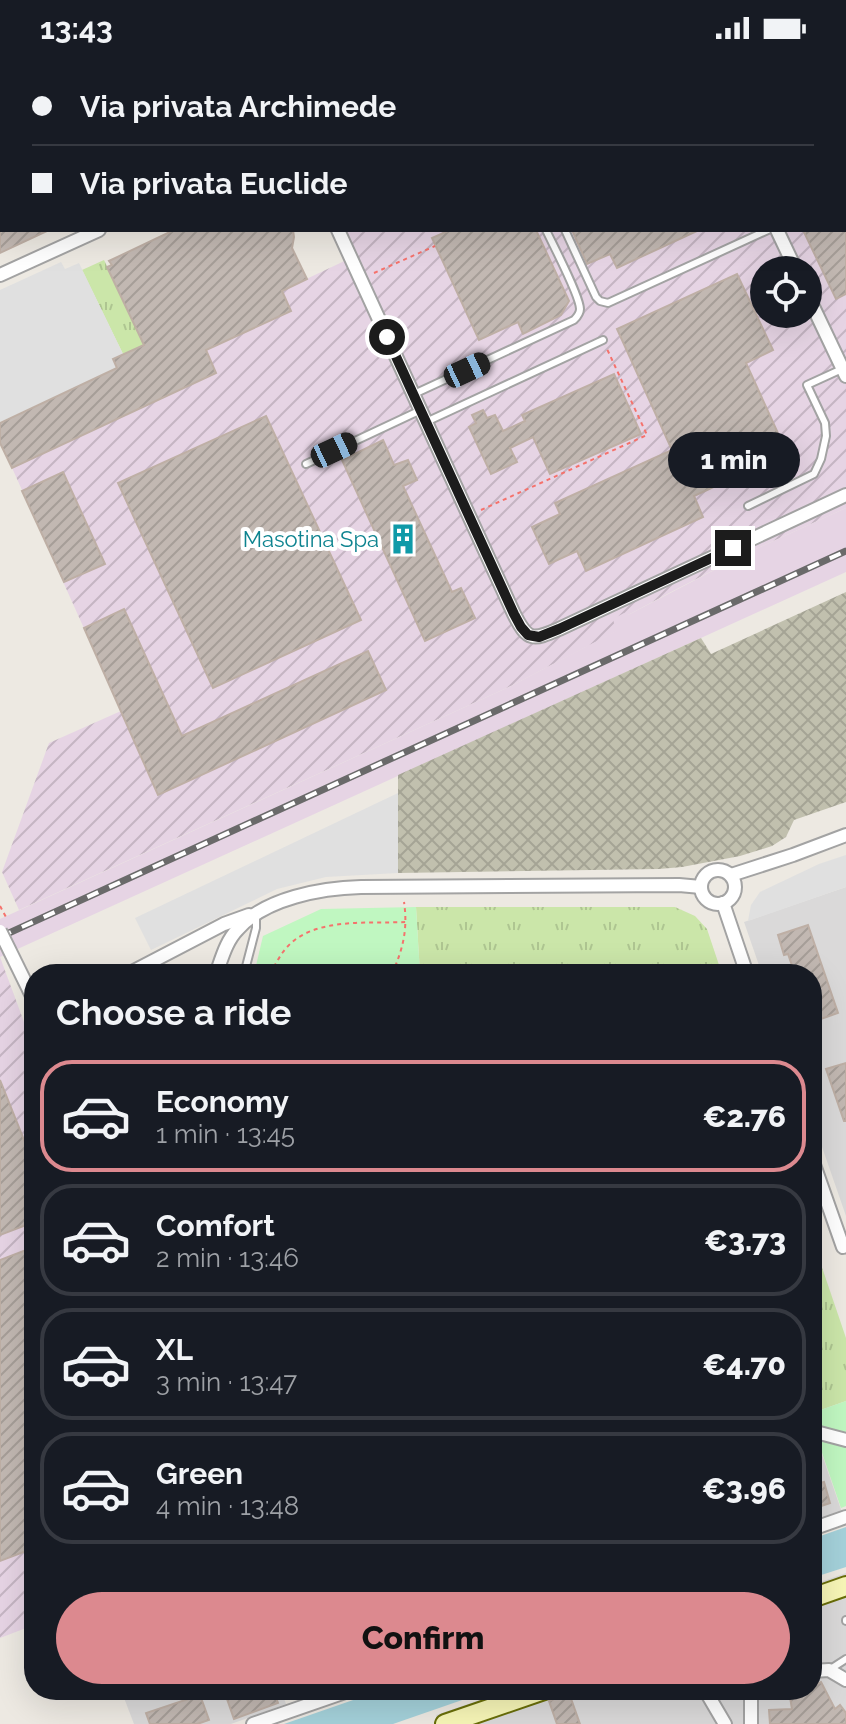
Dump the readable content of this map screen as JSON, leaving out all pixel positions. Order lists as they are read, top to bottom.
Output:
{
  "places": {
    "building": ["Masotina Spa"]
  },
  "page": {
    "status": "13:43",
    "banner": ["Via privata Archimede", "Via privata Euclide"],
    "bubble": "1 min",
    "heading": "Choose a ride",
    "list": [
      {
        "name": "Economy",
        "note": "1 min · 13:45",
        "value": "€2.76"
      },
      {
        "name": "Comfort",
        "note": "2 min · 13:46",
        "value": "€3.73"
      },
      {
        "name": "XL",
        "note": "3 min · 13:47",
        "value": "€4.70"
      },
      {
        "name": "Green",
        "note": "4 min · 13:48",
        "value": "€3.96"
      }
    ],
    "buttons": "Confirm"
  }
}
